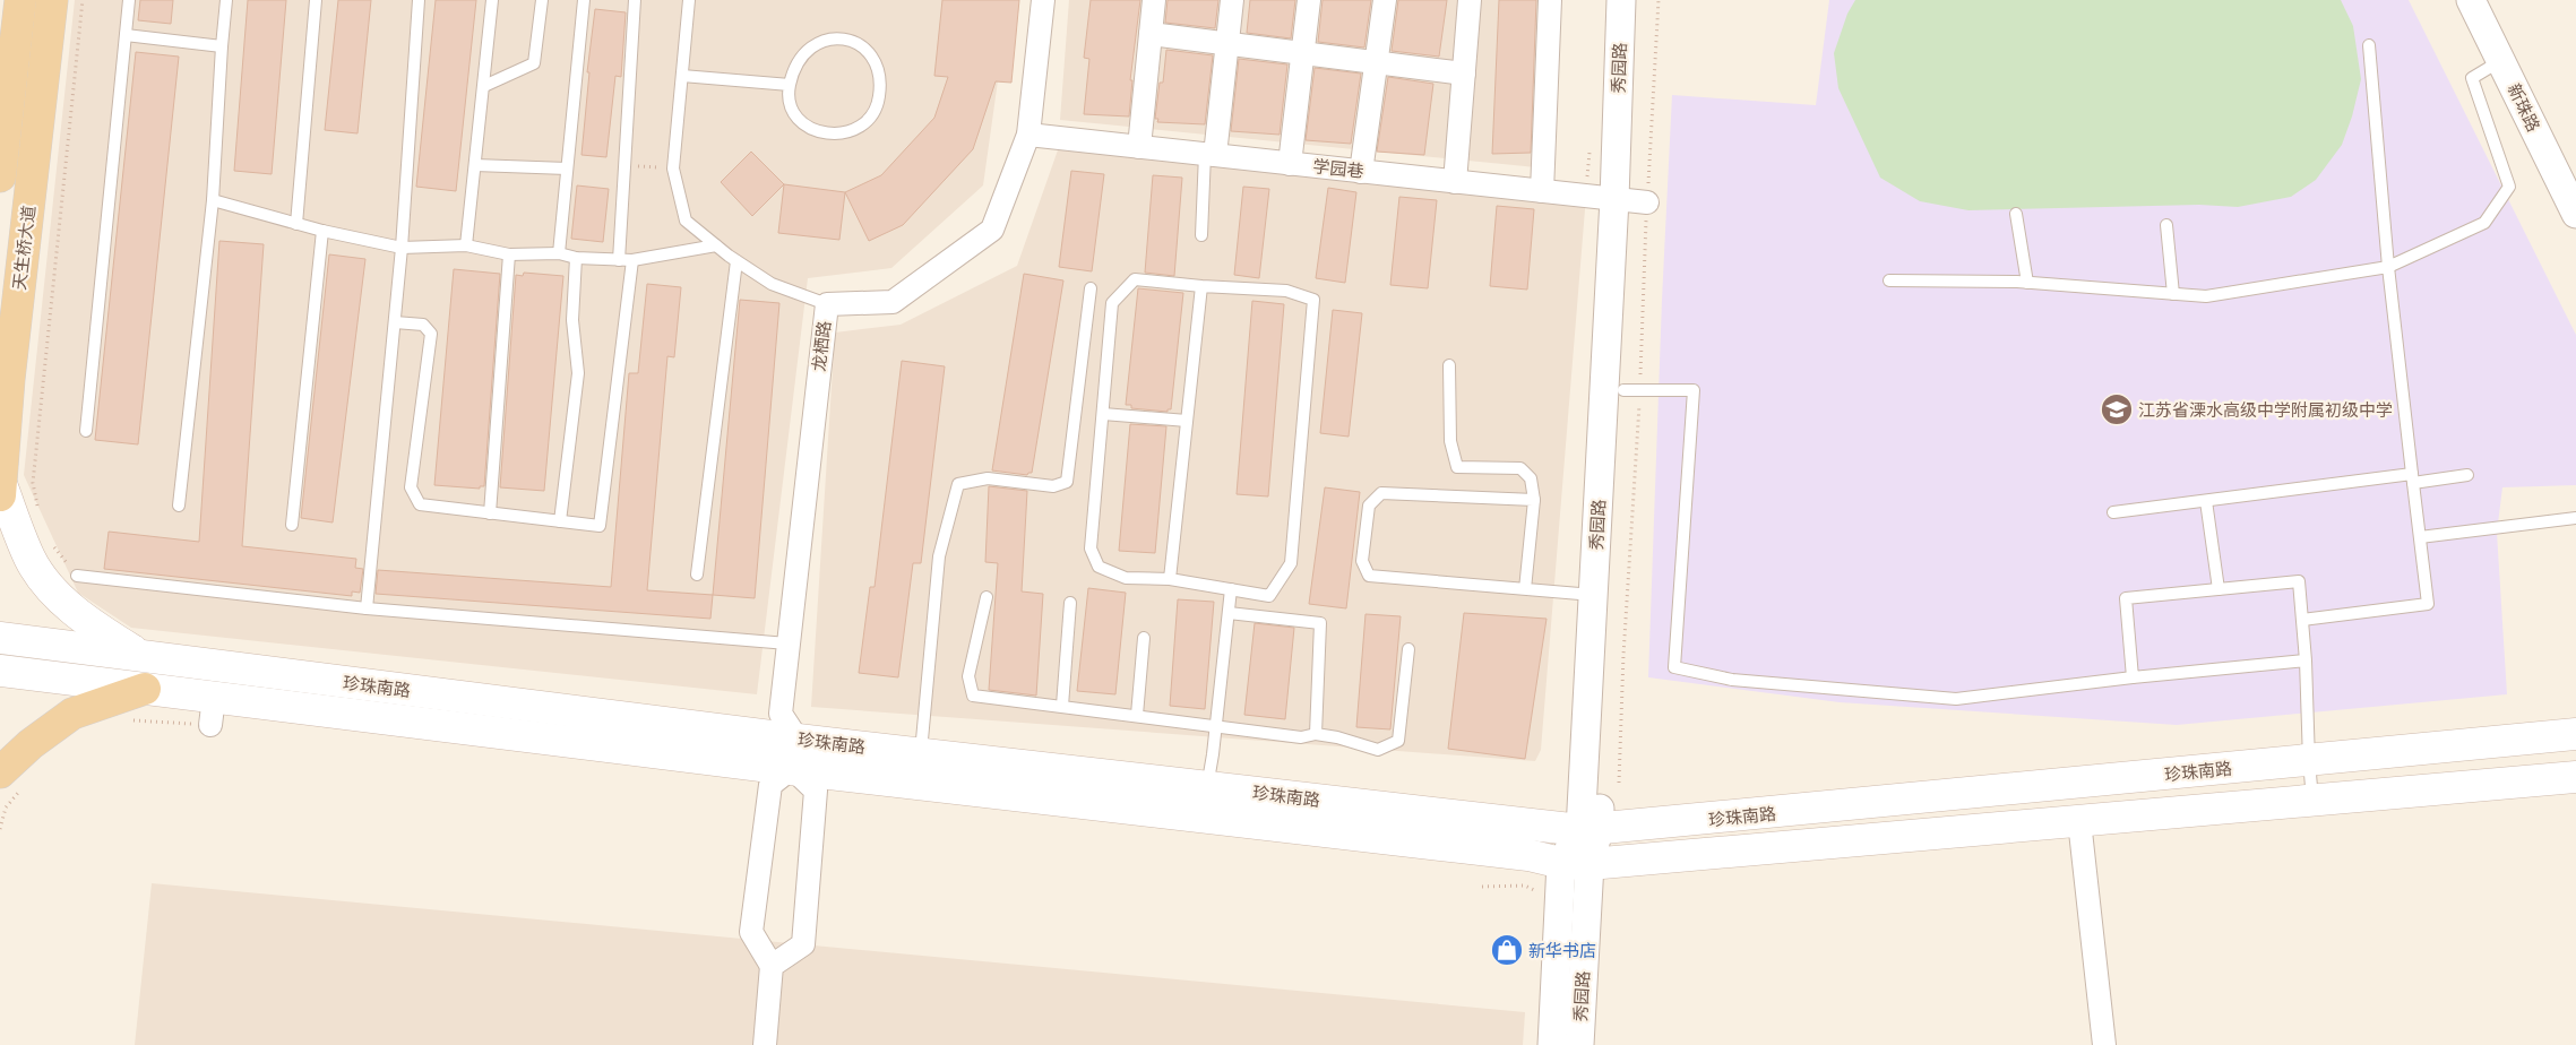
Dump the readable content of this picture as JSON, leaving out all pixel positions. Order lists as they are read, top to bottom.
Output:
{
  "streets": {
    "main road": ["天生桥大道", "珍珠南路"],
    "street": [
      "秀园路",
      "新珠路",
      "学园巷",
      "龙栖路"
    ]
  },
  "crossings": [
    ["秀园路", "学园巷"],
    ["秀园路", "珍珠南路"],
    ["学园巷", "龙栖路"],
    ["龙栖路", "珍珠南路"]
  ],
  "places": {
    "school or university": ["江苏省溧水高级中学附属初级中学"],
    "shop": ["新华书店"]
  }
}
